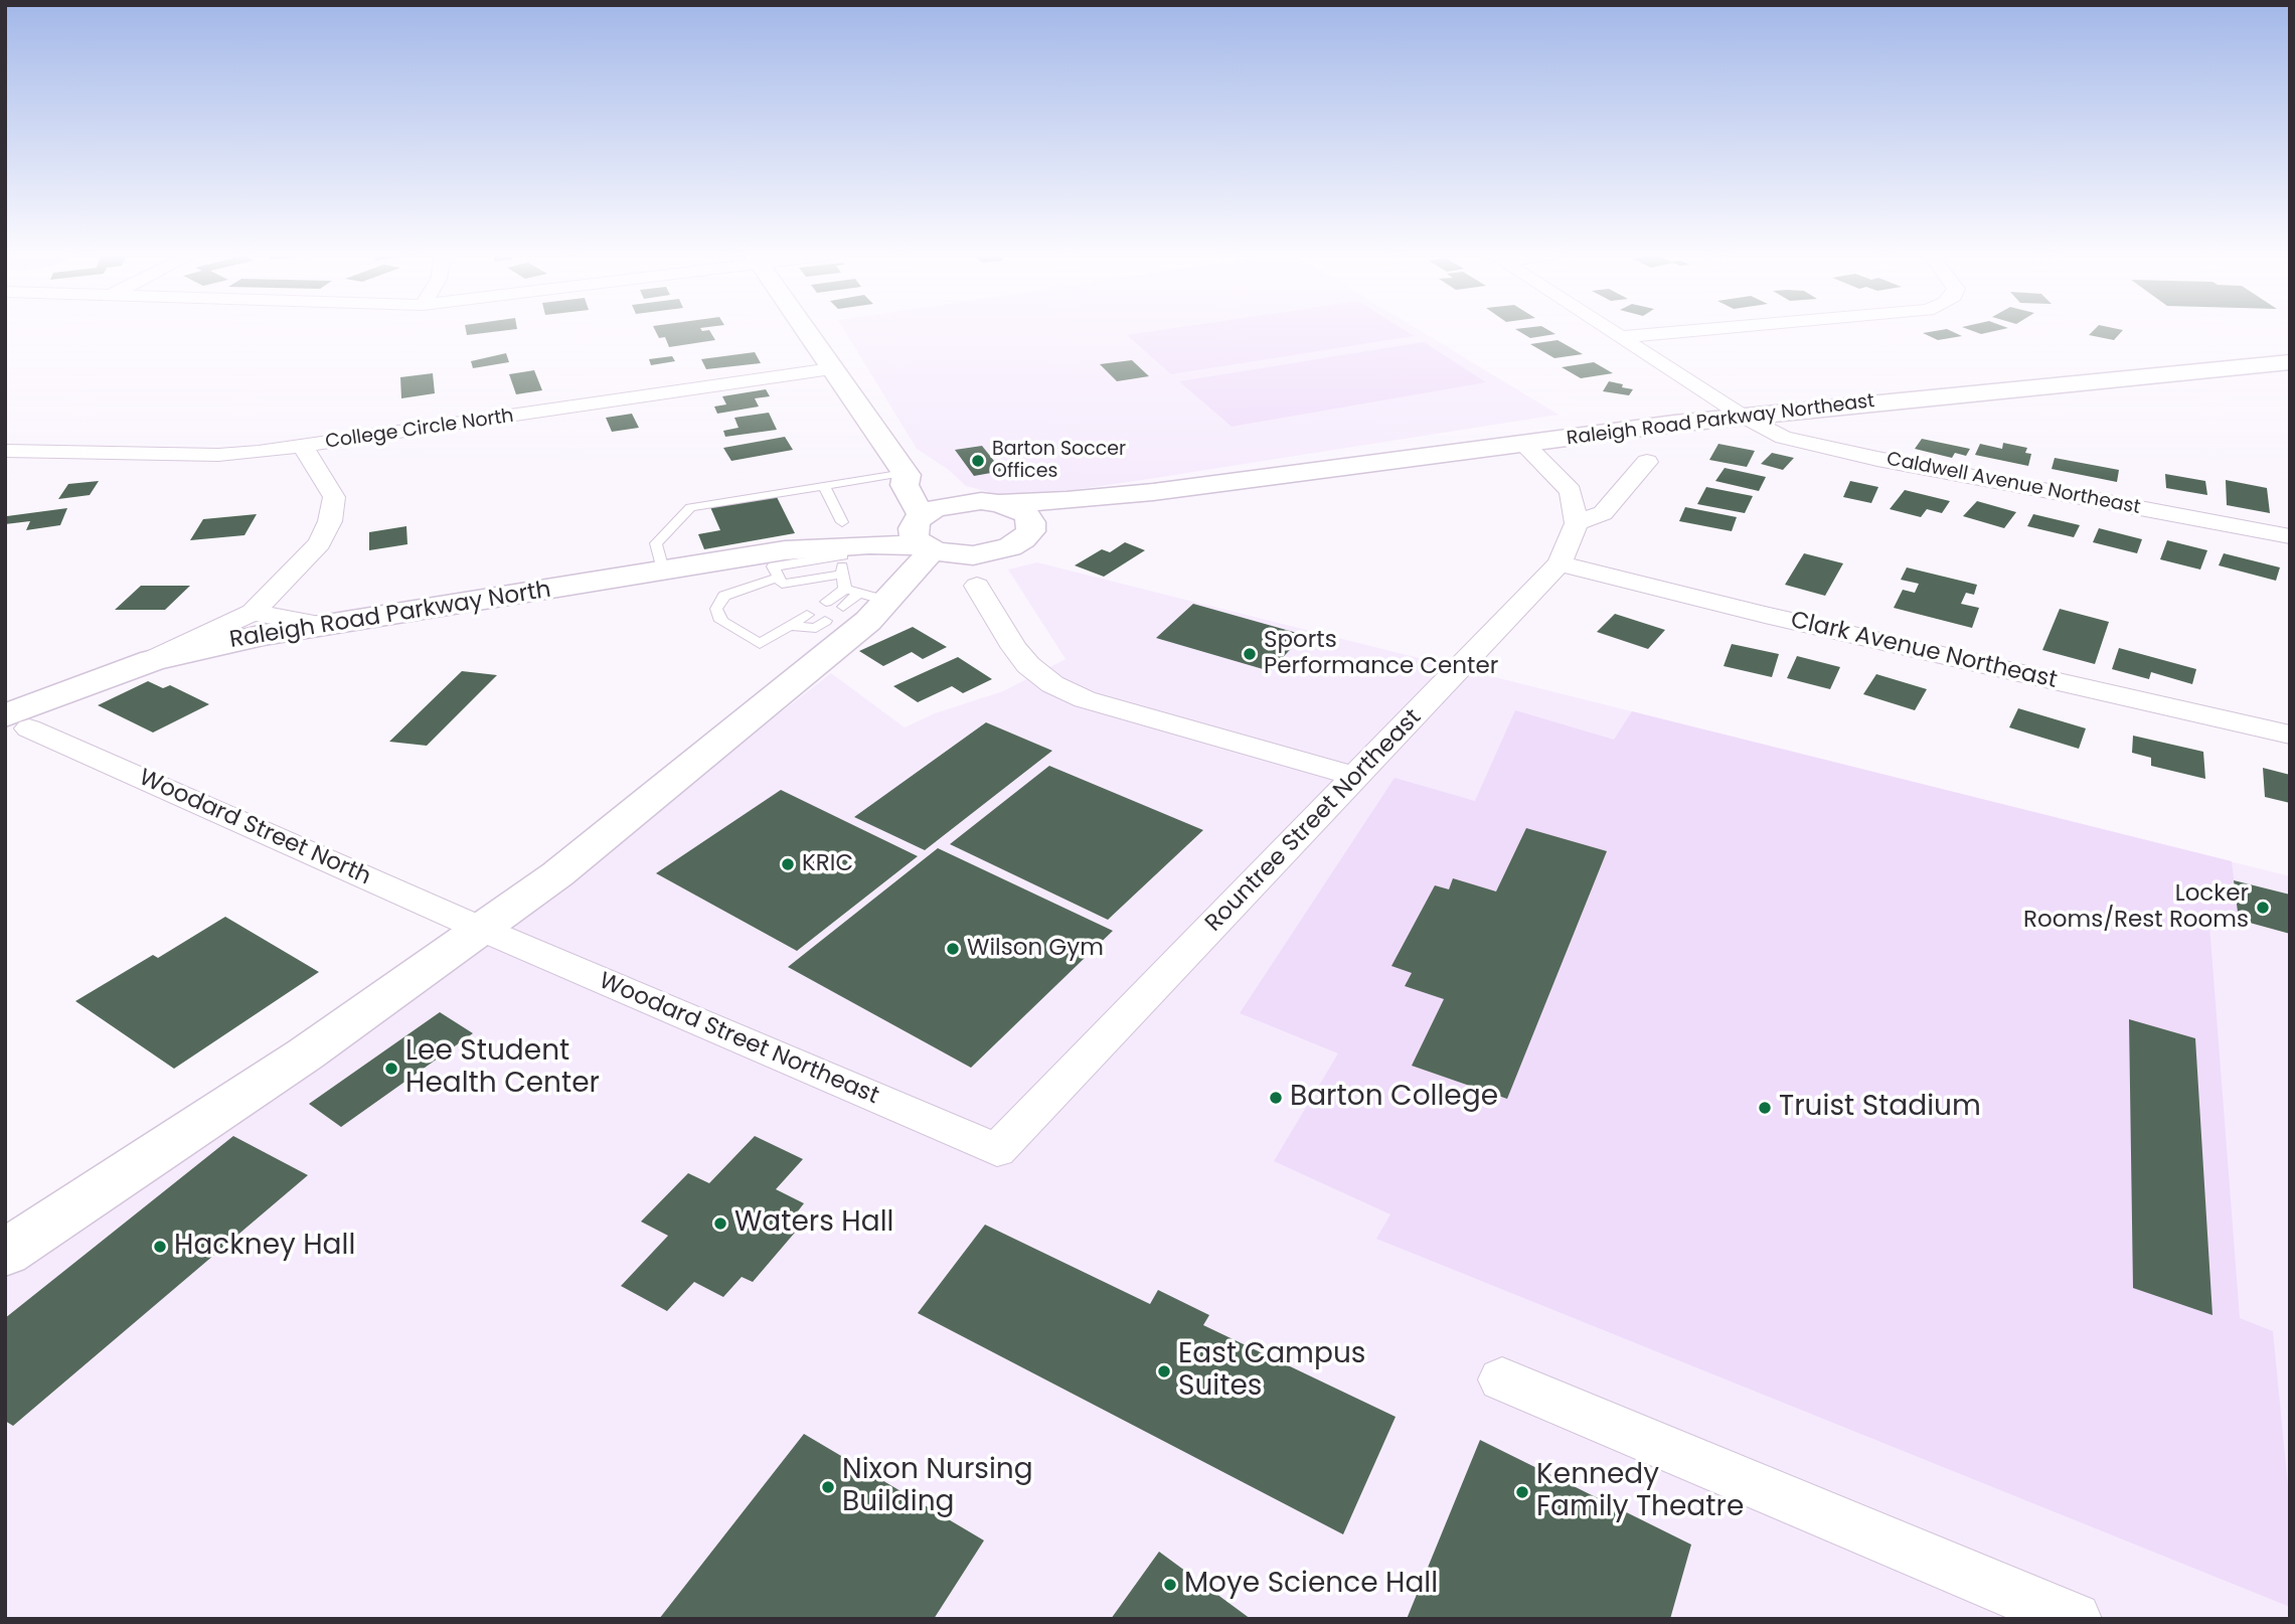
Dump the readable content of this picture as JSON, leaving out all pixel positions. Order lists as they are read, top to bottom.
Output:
{
  "streets": {
    "street": [
      "Raleigh Road Parkway Northeast",
      "College Circle North",
      "Caldwell Avenue Northeast",
      "Raleigh Road Parkway North",
      "Clark Avenue Northeast",
      "Rountree Street Northeast",
      "Woodard Street North",
      "Woodard Street Northeast"
    ]
  },
  "crossings": [
    ["Raleigh Road Parkway Northeast", "Caldwell Avenue Northeast"],
    ["Raleigh Road Parkway North", "Woodard Street North"],
    ["Clark Avenue Northeast", "Rountree Street Northeast"],
    ["Rountree Street Northeast", "Woodard Street Northeast"],
    ["Woodard Street North", "Woodard Street Northeast"]
  ],
  "places": [
    "Barton Soccer Offices",
    "Sports Performance Center",
    "KRIC",
    "Locker Rooms/Rest Rooms",
    "Wilson Gym",
    "Lee Student Health Center",
    "Barton College",
    "Truist Stadium",
    "Waters Hall",
    "Hackney Hall",
    "East Campus Suites",
    "Nixon Nursing Building",
    "Kennedy Family Theatre",
    "Moye Science Hall"
  ]
}
